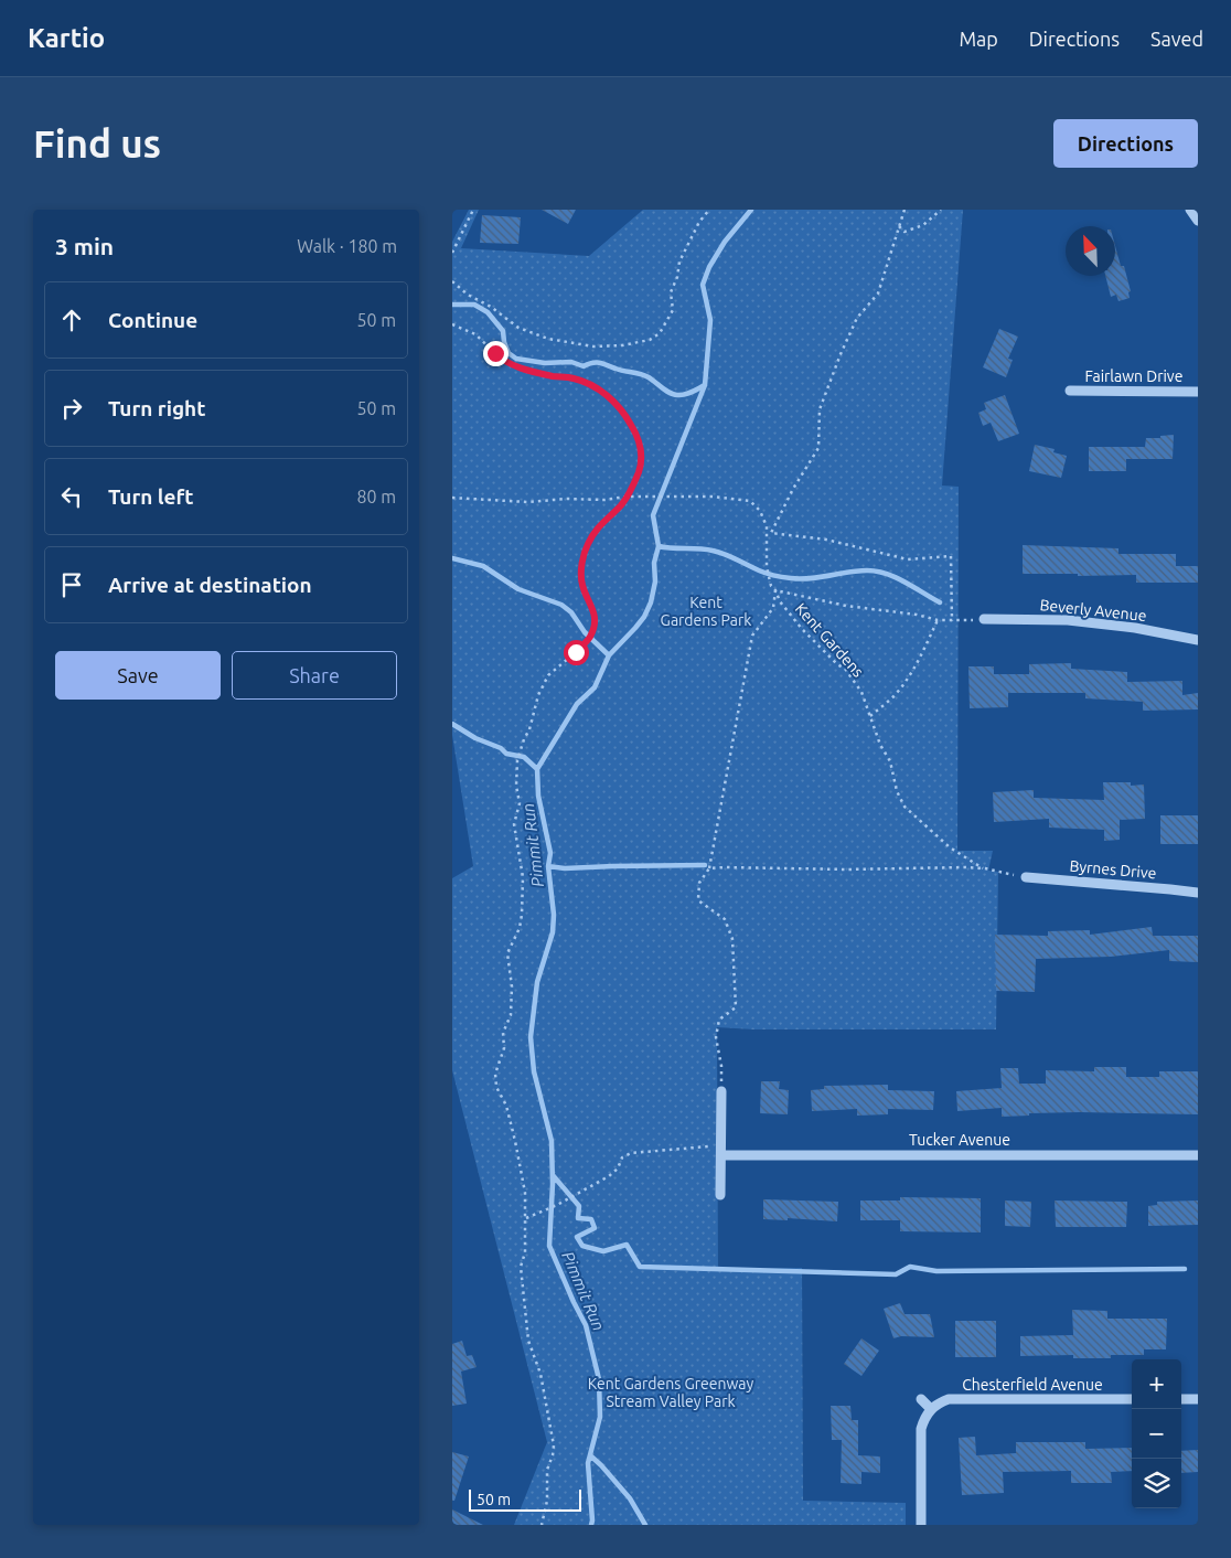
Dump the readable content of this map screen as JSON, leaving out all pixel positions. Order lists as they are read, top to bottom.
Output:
{
  "streets": {
    "street": [
      "Fairlawn Drive",
      "Beverly Avenue",
      "Byrnes Drive",
      "Tucker Avenue",
      "Chesterfield Avenue"
    ],
    "path": ["Kent Gardens"]
  },
  "crossings": [
    ["Kent Gardens", "Byrnes Drive"]
  ],
  "water": ["Pimmit Run"],
  "parks": ["Kent Gardens Park", "Kent Gardens Greenway Stream Valley Park"],
  "scale_bar": "50 m",
  "north": "top left",
  "page": {
    "header": "Kartio",
    "nav": ["Map", "Directions", "Saved"],
    "buttons": [
      "Directions",
      ["Save", "Share"]
    ],
    "title": "Find us",
    "heading": ["3 min", "Walk · 180 m"],
    "list": [
      ["Continue", "50 m"],
      ["Turn right", "50 m"],
      ["Turn left", "80 m"],
      "Arrive at destination"
    ],
    "map_buttons": ["+", "−"],
    "scale": "50 m"
  }
}
